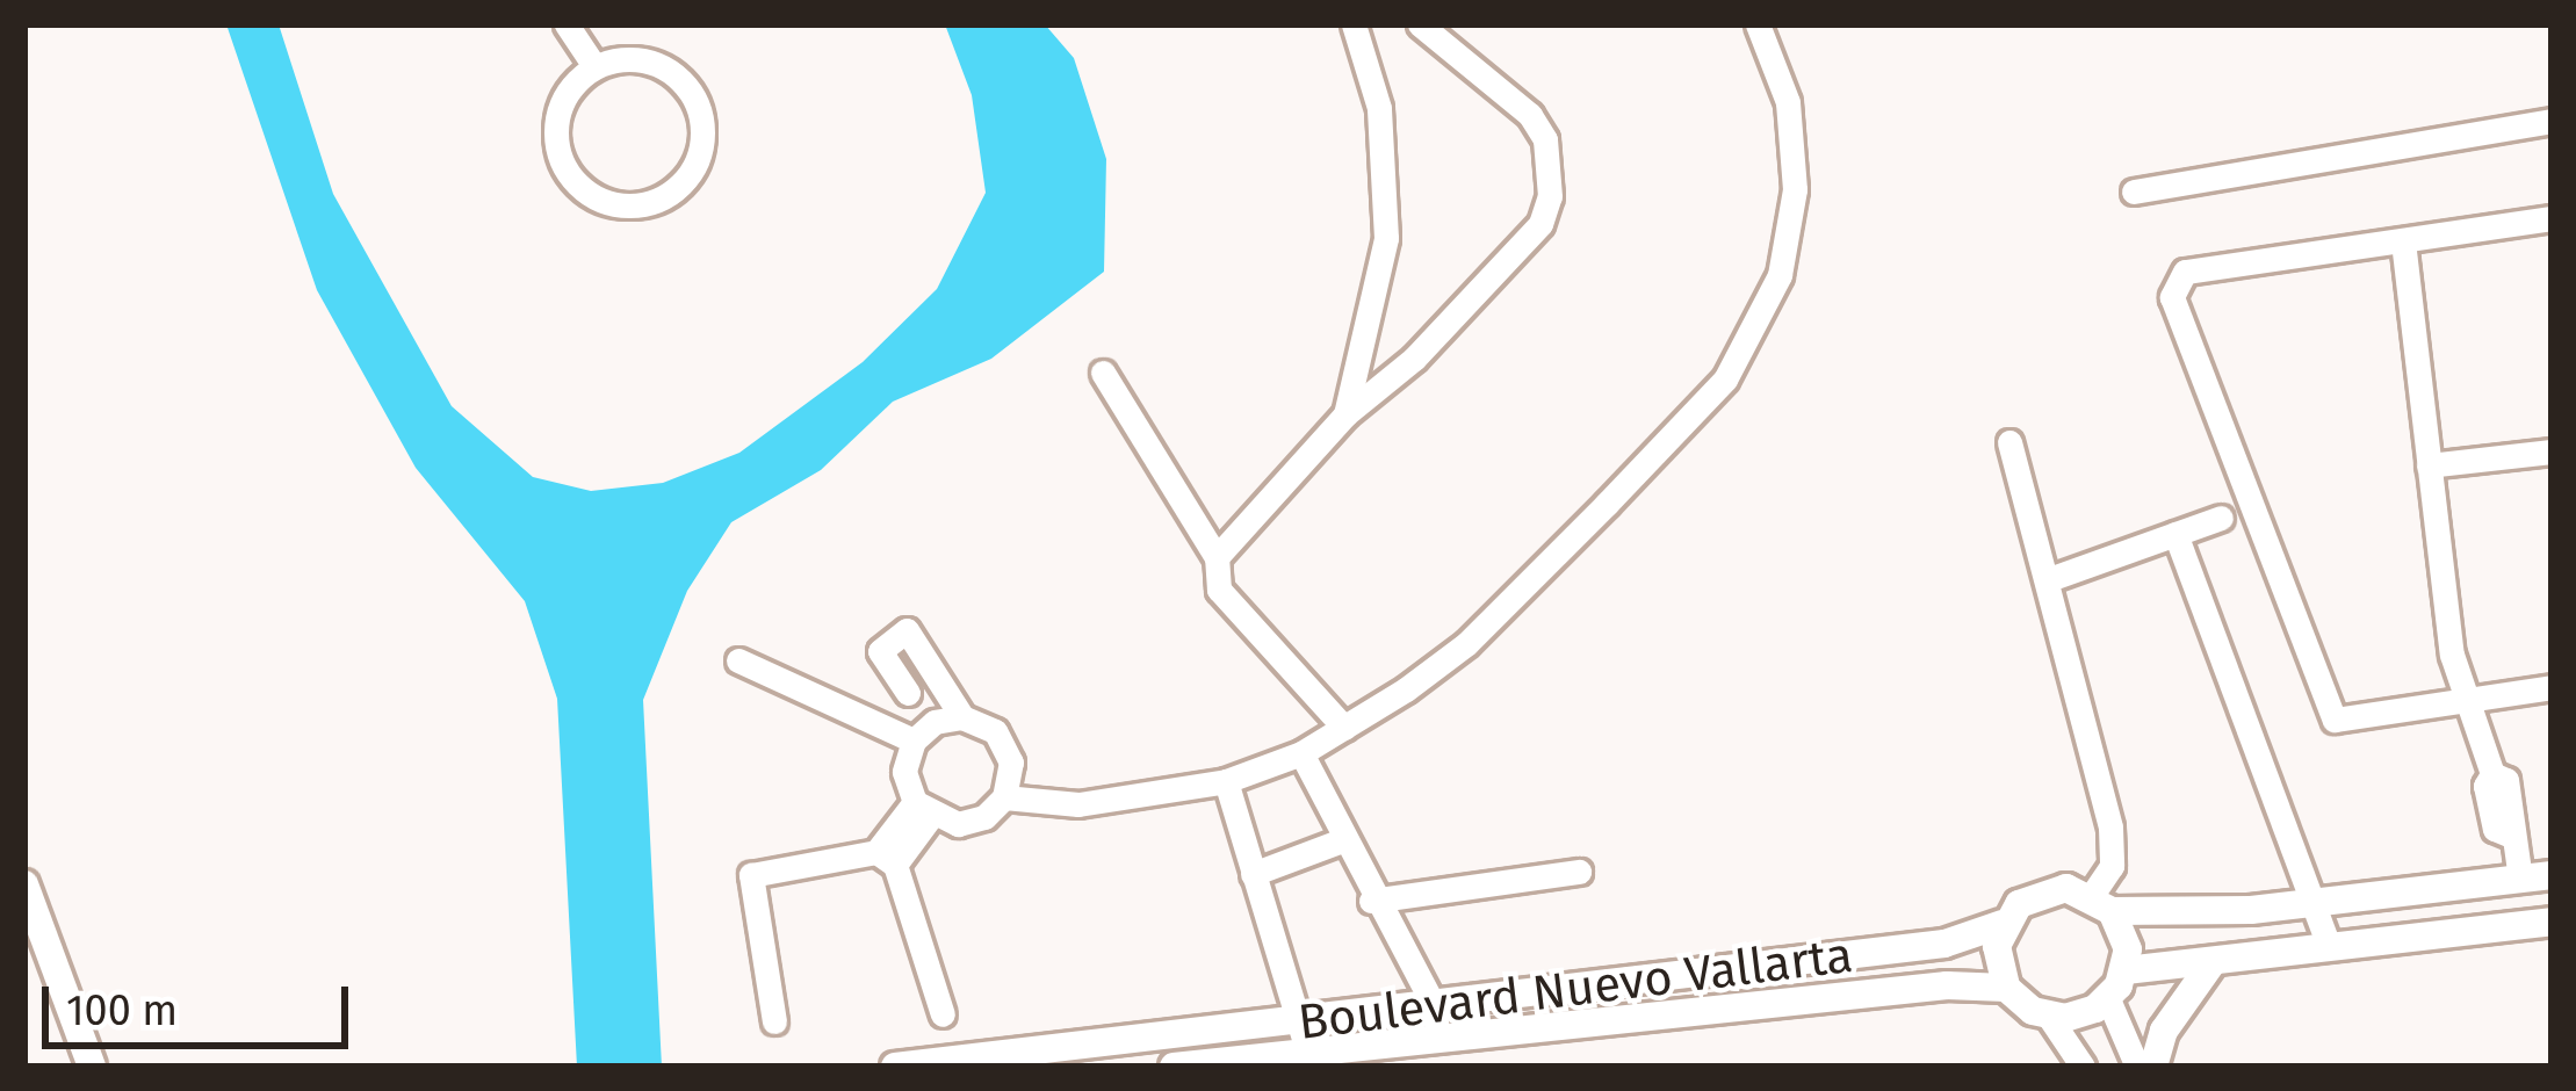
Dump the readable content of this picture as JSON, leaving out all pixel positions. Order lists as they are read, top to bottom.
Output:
{
  "streets": {
    "main road": ["Boulevard Nuevo Vallarta"]
  },
  "scale_bar": "100 m"
}
